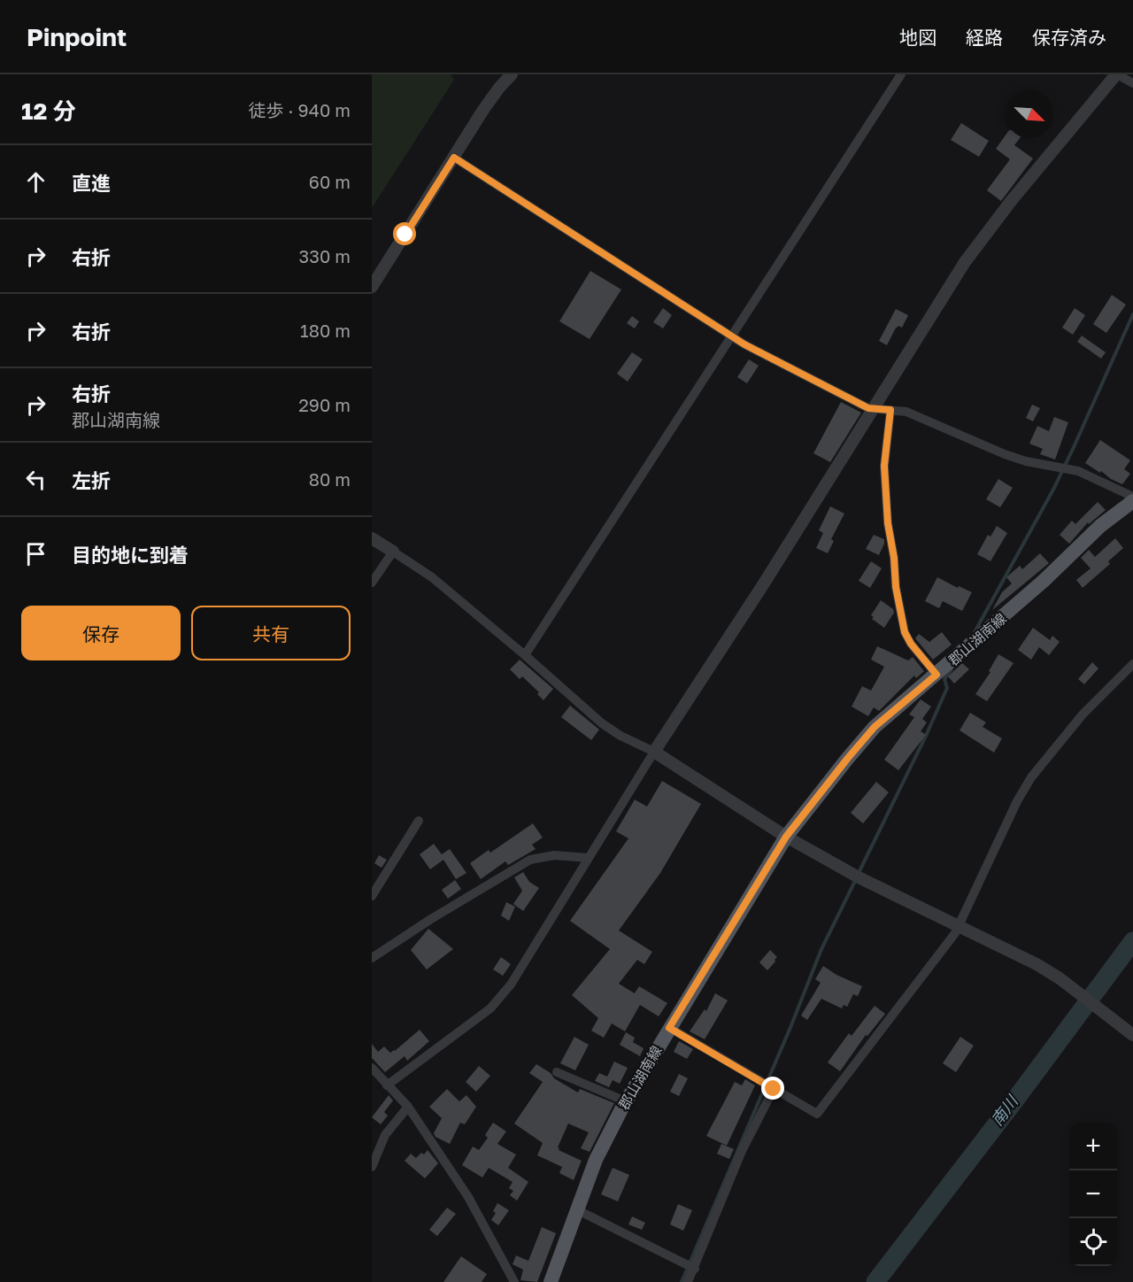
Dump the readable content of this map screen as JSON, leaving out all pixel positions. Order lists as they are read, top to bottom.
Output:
{
  "streets": {
    "main road": ["郡山湖南線"]
  },
  "water": ["南川"],
  "north": "bottom right",
  "page": {
    "header": "Pinpoint",
    "nav": ["地図", "経路", "保存済み"],
    "heading": ["12 分", "徒歩 · 940 m"],
    "list": [
      ["直進", "60 m"],
      ["右折", "330 m"],
      ["右折", "180 m"],
      ["右折", "郡山湖南線", "290 m"],
      ["左折", "80 m"],
      "目的地に到着"
    ],
    "buttons": ["保存", "共有"],
    "map_buttons": ["+", "−"]
  }
}
